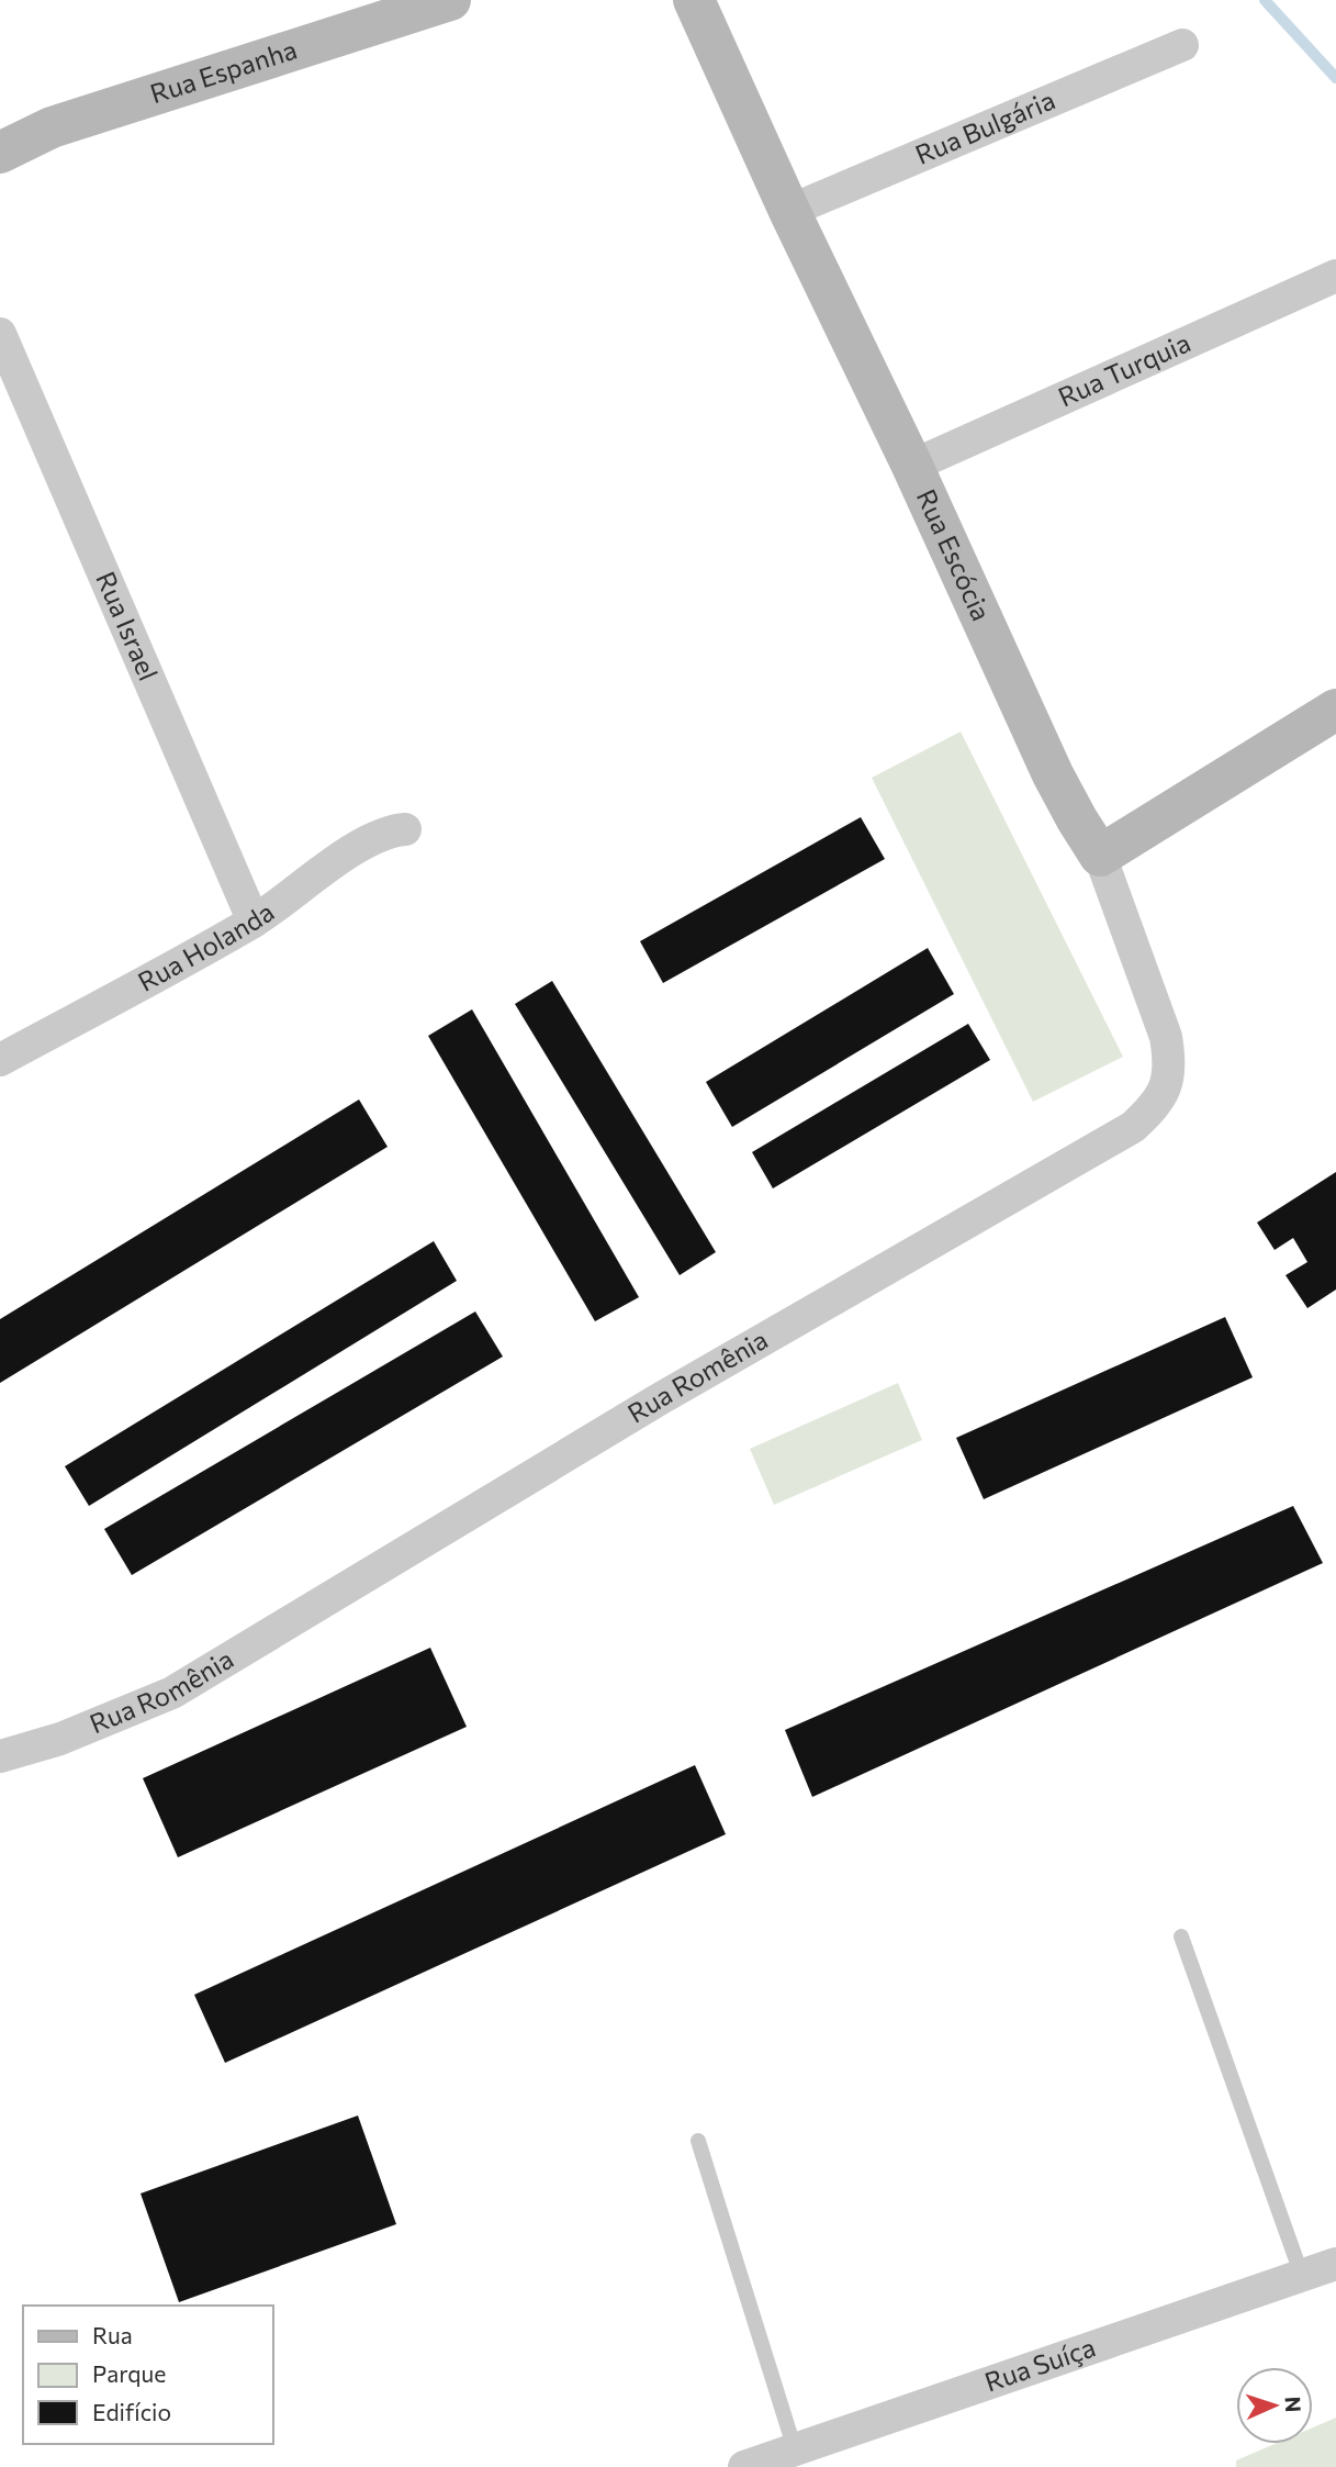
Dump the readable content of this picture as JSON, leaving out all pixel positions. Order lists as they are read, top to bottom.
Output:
{
  "streets": {
    "street": [
      "Rua Espanha",
      "Rua Bulgária",
      "Rua Turquia",
      "Rua Escócia",
      "Rua Israel",
      "Rua Holanda",
      "Rua Romênia",
      "Rua Suíça"
    ]
  },
  "crossings": [
    ["Rua Bulgária", "Rua Escócia"],
    ["Rua Turquia", "Rua Escócia"],
    ["Rua Escócia", "Rua Romênia"],
    ["Rua Israel", "Rua Holanda"]
  ],
  "legend": ["Rua", "Parque", "Edifício"],
  "north": "right"
}
